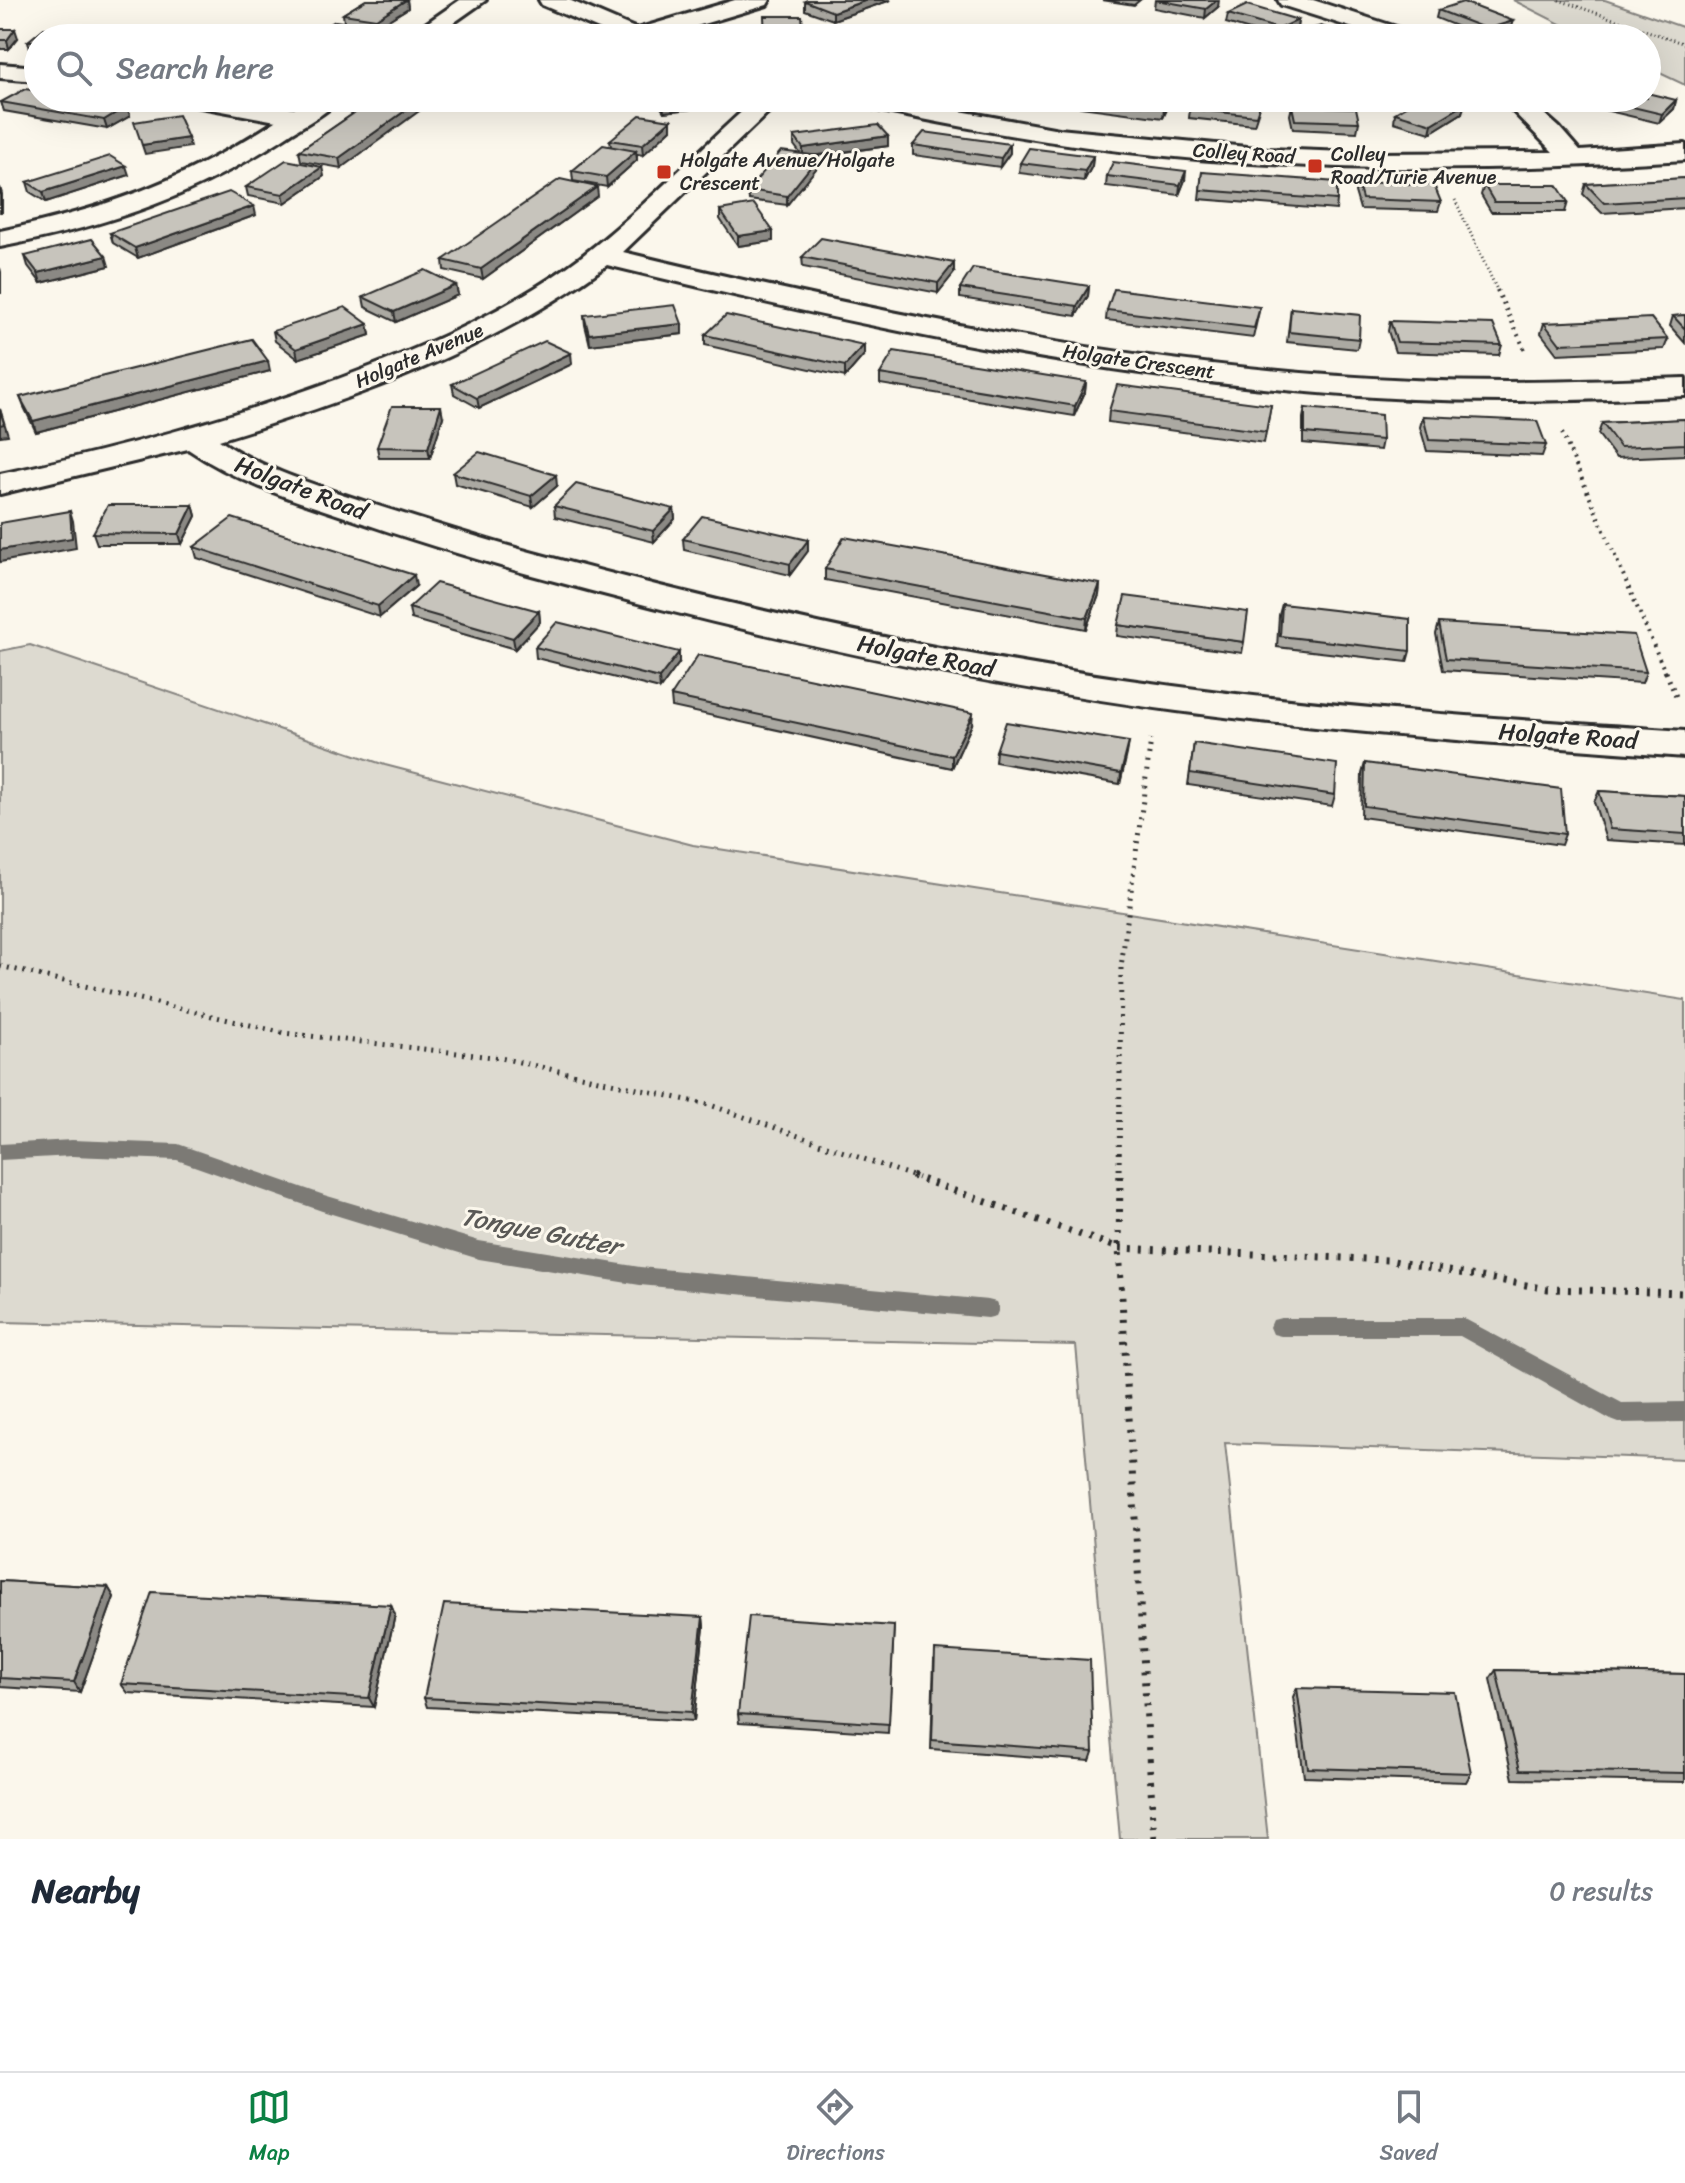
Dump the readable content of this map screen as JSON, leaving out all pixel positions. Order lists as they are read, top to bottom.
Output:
{
  "streets": {
    "street": [
      "Colley Road",
      "Holgate Avenue",
      "Holgate Crescent",
      "Holgate Road"
    ]
  },
  "crossings": [
    ["Holgate Avenue", "Holgate Crescent"],
    ["Holgate Avenue", "Holgate Road"]
  ],
  "water": ["Tongue Gutter"],
  "places": {
    "transit": ["Colley Road/Turie Avenue", "Holgate Avenue/Holgate Crescent"]
  },
  "page": {
    "search": "Search here",
    "heading": ["Nearby", "0 results"],
    "nav": ["Map", "Directions", "Saved"]
  }
}
